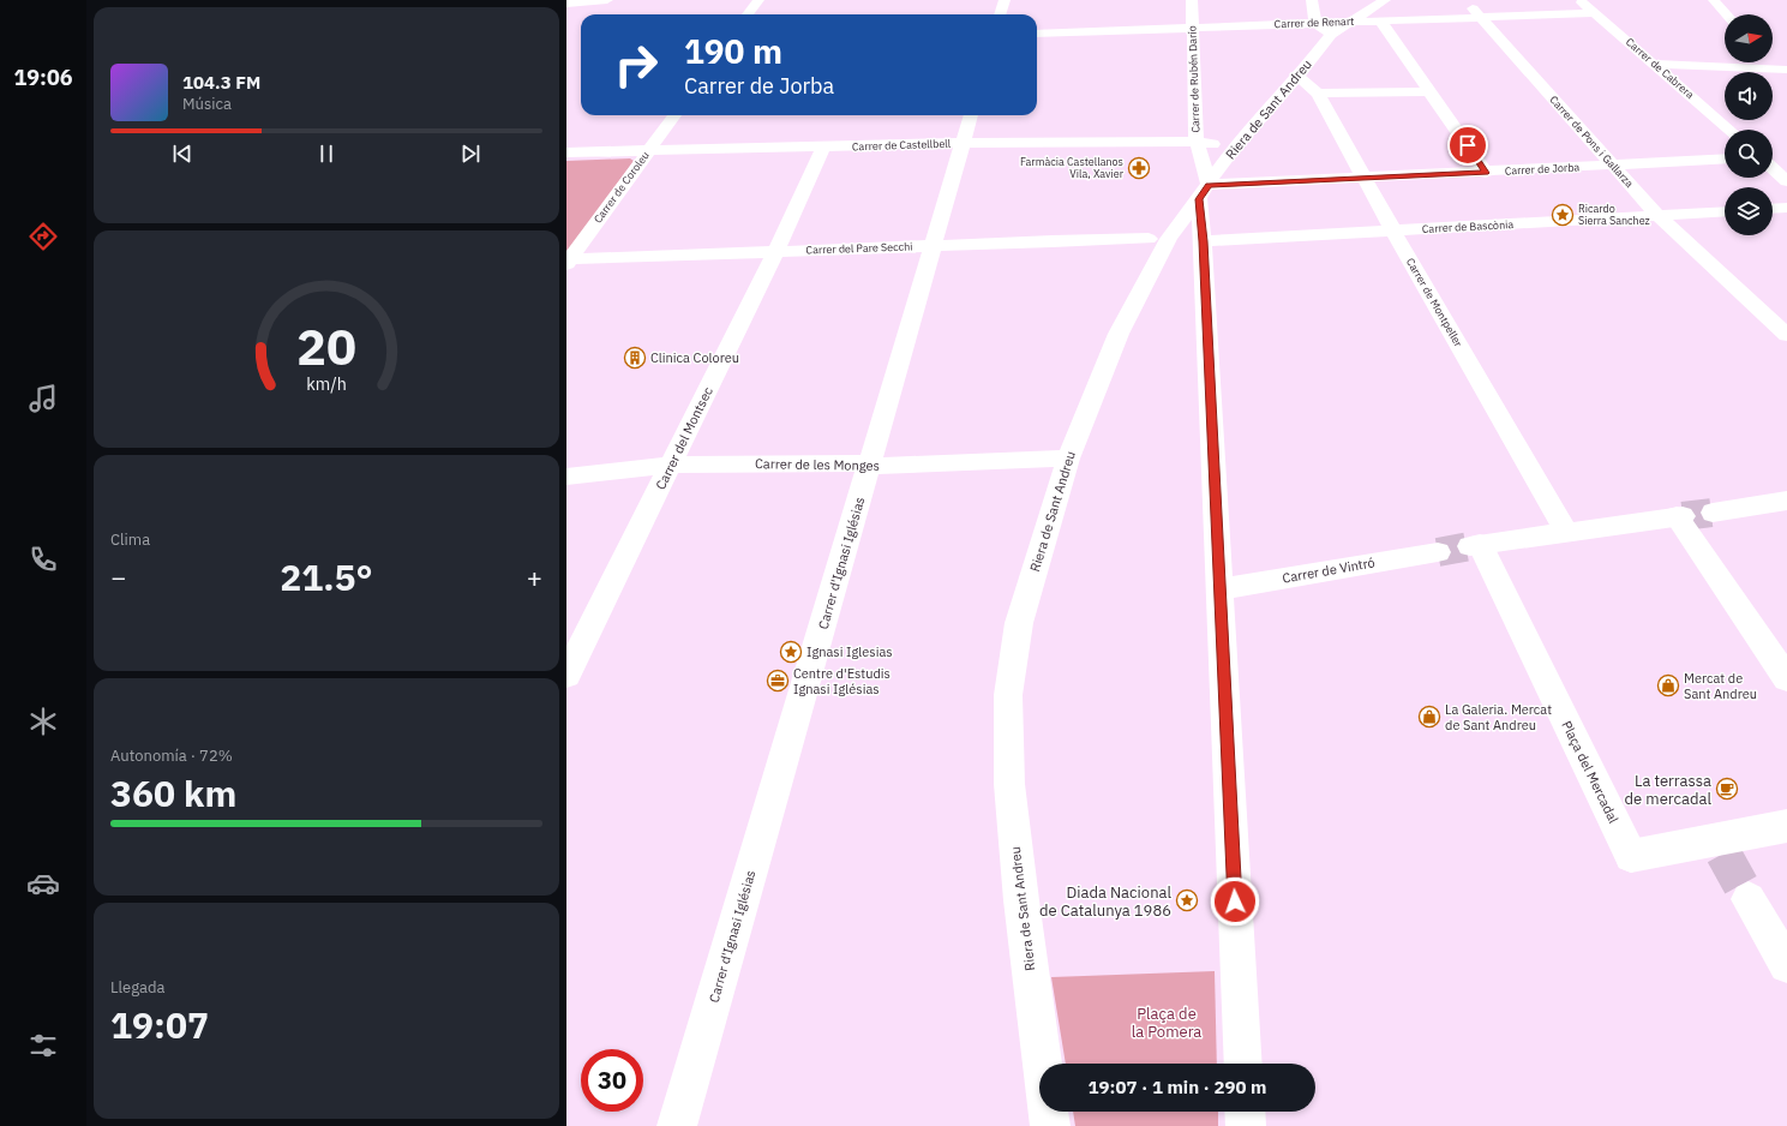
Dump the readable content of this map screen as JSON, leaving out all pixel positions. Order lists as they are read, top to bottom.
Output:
{
  "streets": {
    "street": [
      "Carrer de Renart",
      "Carrer de Cabrera",
      "Carrer de Rubén Darío",
      "Riera de Sant Andreu",
      "Carrer de Pons i Gallarza",
      "Carrer de Castellbell",
      "Carrer de Jorba",
      "Carrer de Coroleu",
      "Carrer de Bascònia",
      "Carrer del Pare Secchi",
      "Carrer de Montpeller",
      "Carrer del Montsec",
      "Carrer de les Monges",
      "Carrer d'Ignasi Iglésias",
      "Carrer de Vintró",
      "Plaça del Mercadal"
    ]
  },
  "crossings": [
    ["Carrer de Renart", "Carrer de Rubén Darío"],
    ["Carrer de Renart", "Riera de Sant Andreu"],
    ["Carrer de Rubén Darío", "Riera de Sant Andreu"],
    ["Carrer de Rubén Darío", "Carrer de Castellbell"],
    ["Carrer de Rubén Darío", "Carrer de Jorba"],
    ["Carrer de Rubén Darío", "Carrer de Bascònia"],
    ["Carrer de Rubén Darío", "Carrer de Vintró"],
    ["Riera de Sant Andreu", "Carrer de Castellbell"],
    ["Riera de Sant Andreu", "Carrer de Jorba"],
    ["Riera de Sant Andreu", "Carrer de Montpeller"],
    ["Riera de Sant Andreu", "Carrer de les Monges"],
    ["Carrer de Pons i Gallarza", "Carrer de Jorba"],
    ["Carrer de Pons i Gallarza", "Carrer de Bascònia"],
    ["Carrer de Castellbell", "Carrer de Coroleu"],
    ["Carrer de Castellbell", "Carrer del Montsec"],
    ["Carrer de Castellbell", "Carrer d'Ignasi Iglésias"],
    ["Carrer de Jorba", "Carrer de Montpeller"],
    ["Carrer de Coroleu", "Carrer del Pare Secchi"],
    ["Carrer de Bascònia", "Carrer de Montpeller"],
    ["Carrer del Pare Secchi", "Carrer del Montsec"],
    ["Carrer del Pare Secchi", "Carrer d'Ignasi Iglésias"],
    ["Carrer de Montpeller", "Plaça del Mercadal"],
    ["Carrer del Montsec", "Carrer de les Monges"],
    ["Carrer de les Monges", "Carrer d'Ignasi Iglésias"]
  ],
  "parks": ["Plaça de la Pomera"],
  "places": {
    "pharmacy": ["Farmàcia Castellanos Vila, Xavier"],
    "place": ["Ricardo Sierra Sanchez", "Ignasi Iglesias", "Diada Nacional de Catalunya 1986"],
    "building": ["Clinica Coloreu"],
    "office": ["Centre d'Estudis Ignasi Iglésias"],
    "shop": ["Mercat de Sant Andreu", "La Galeria. Mercat de Sant Andreu"],
    "cafe": ["La terrassa de mercadal"]
  },
  "north": "right",
  "page": {
    "tabs": "19:06",
    "turn": ["190 m", "Carrer de Jorba"],
    "song": ["104.3 FM", "Música"],
    "tile": [
      "Clima",
      ["Autonomía · 72%", "360 km"],
      ["Llegada", "19:07"]
    ],
    "heat": ["−", "21.5°", "+"],
    "limit": "30",
    "trip": "19:07 · 1 min · 290 m",
    "gauge": ["20", "km/h"]
  }
}
